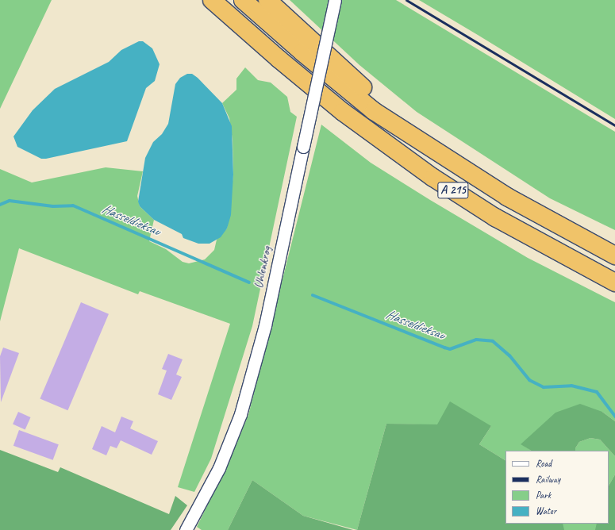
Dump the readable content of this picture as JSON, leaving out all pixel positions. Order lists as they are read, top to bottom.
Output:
{
  "streets": {
    "highway": ["A 215"],
    "street": ["Uhlenkrog"]
  },
  "water": ["Hasseldieksau"],
  "legend": [
    "Road",
    "Railway",
    "Park",
    "Water"
  ]
}
